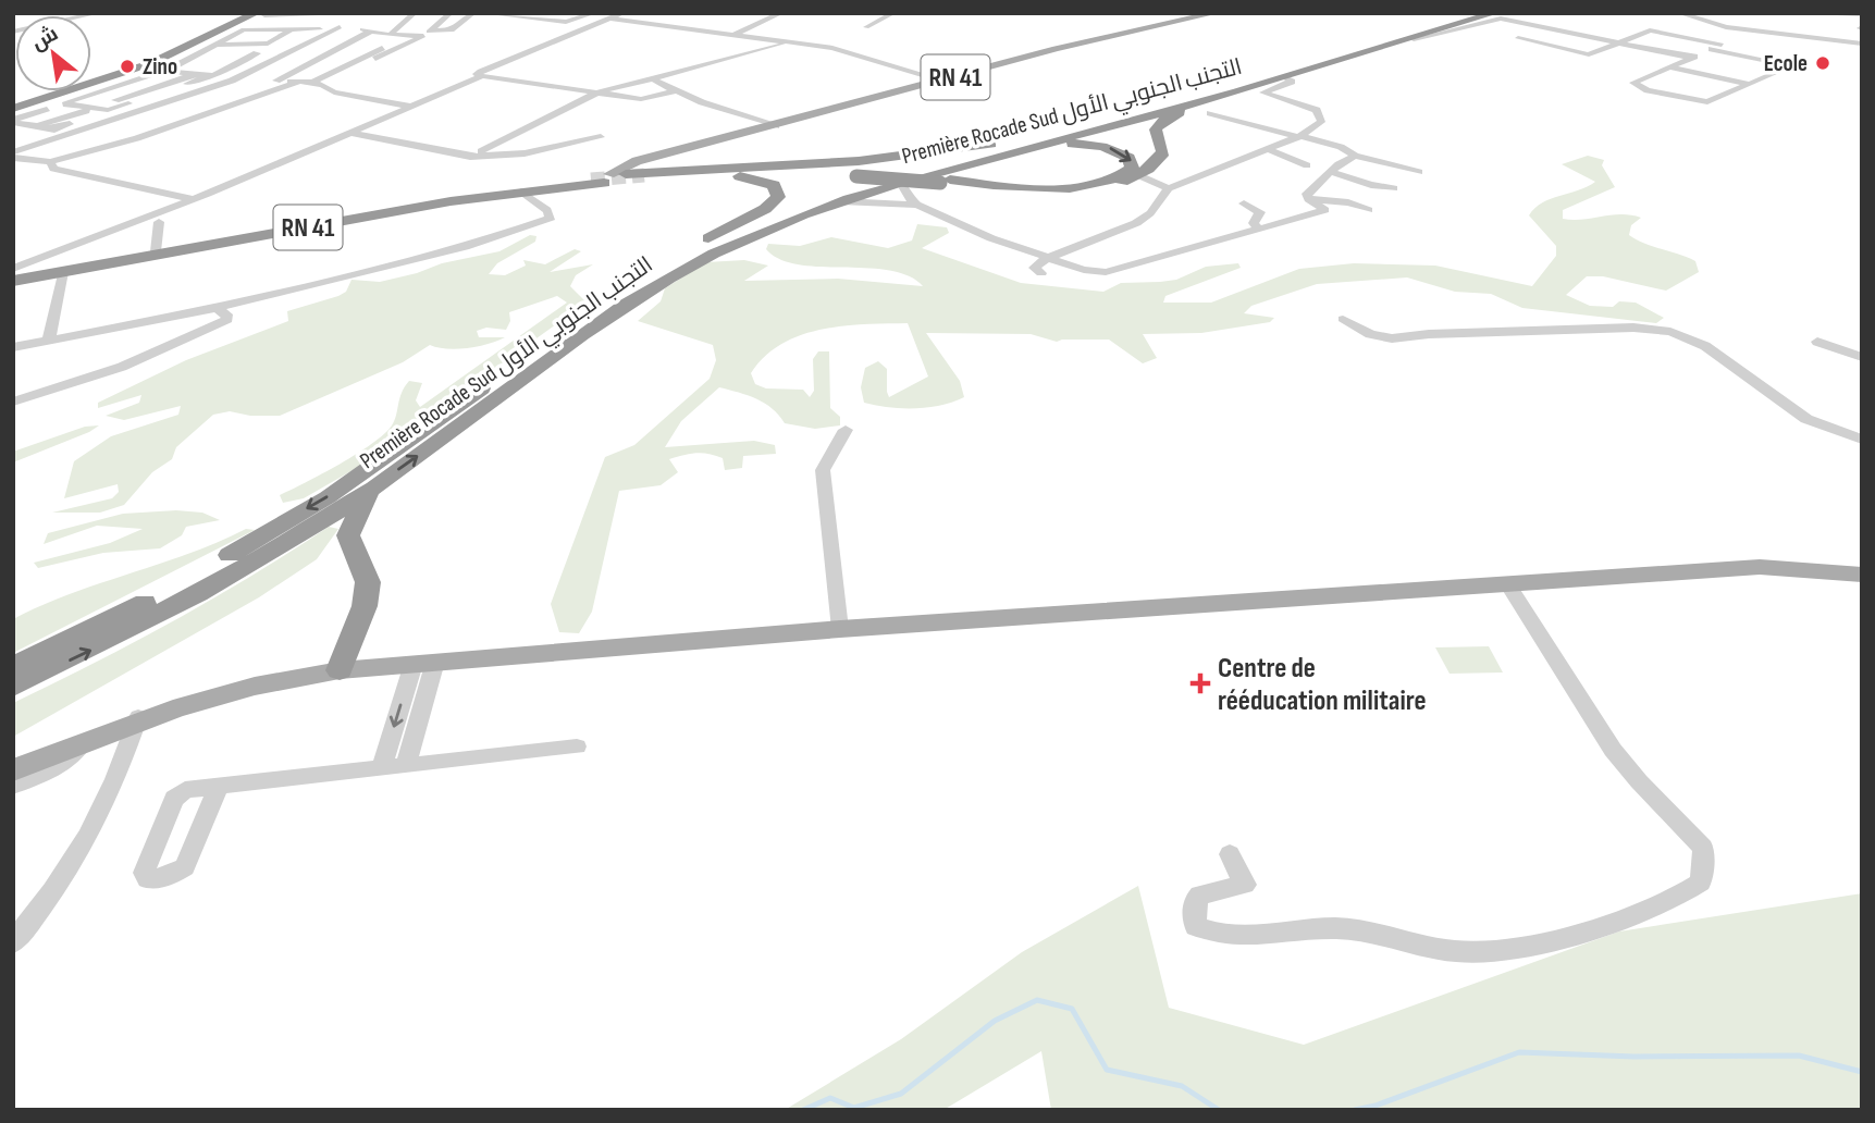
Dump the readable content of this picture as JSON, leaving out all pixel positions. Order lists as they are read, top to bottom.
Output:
{
  "streets": {
    "highway": ["RN 41", "Première Rocade Sud التجنب الجنوبي الأول"]
  },
  "places": {
    "other": ["Ecole", "Zino"],
    "health": ["Centre de rééducation militaire"]
  },
  "north": "top left"
}
